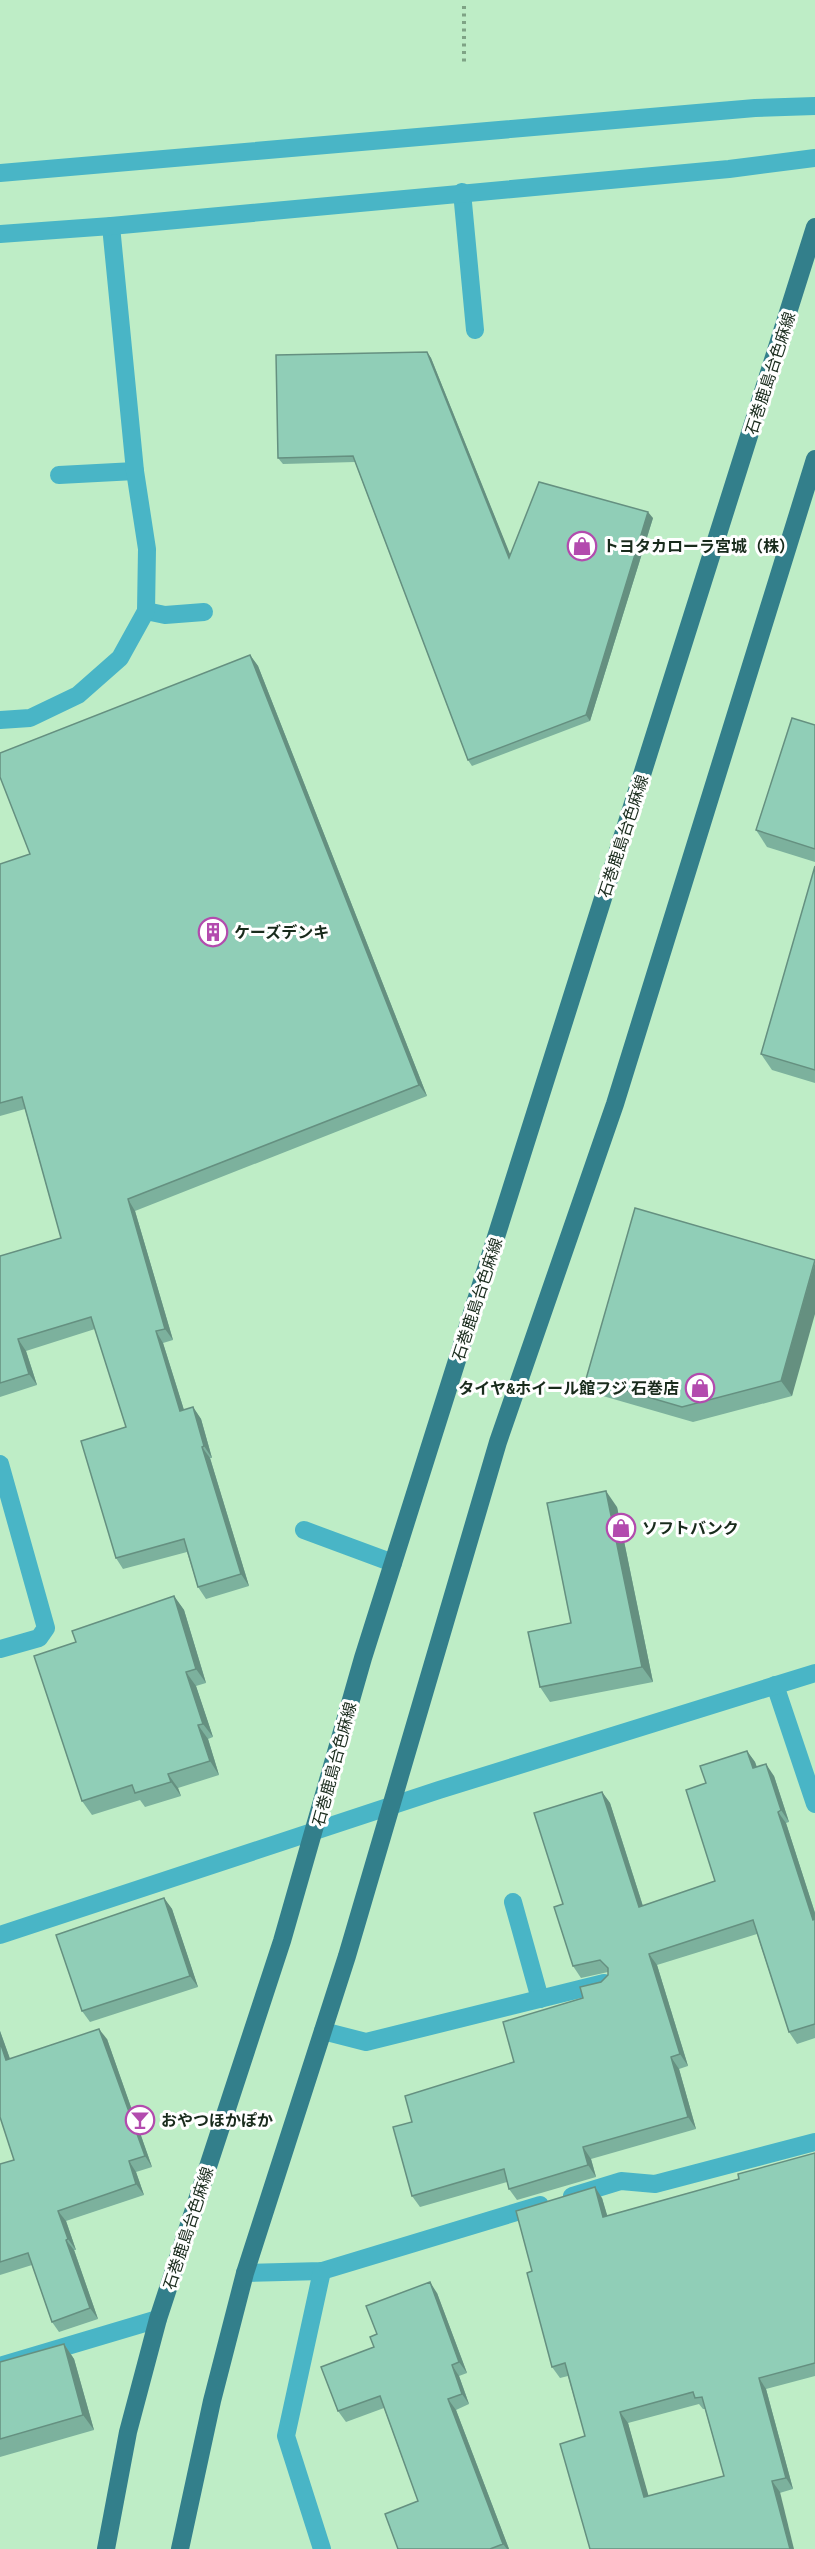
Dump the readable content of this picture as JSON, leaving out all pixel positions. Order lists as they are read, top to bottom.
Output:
{
  "streets": {
    "main road": ["石巻鹿島台色麻線"]
  },
  "places": {
    "shop": ["トヨタカローラ宮城（株）", "タイヤ&ホイール館フジ 石巻店", "ソフトバンク"],
    "building": ["ケーズデンキ"],
    "bar": ["おやつほかぽか"]
  }
}
